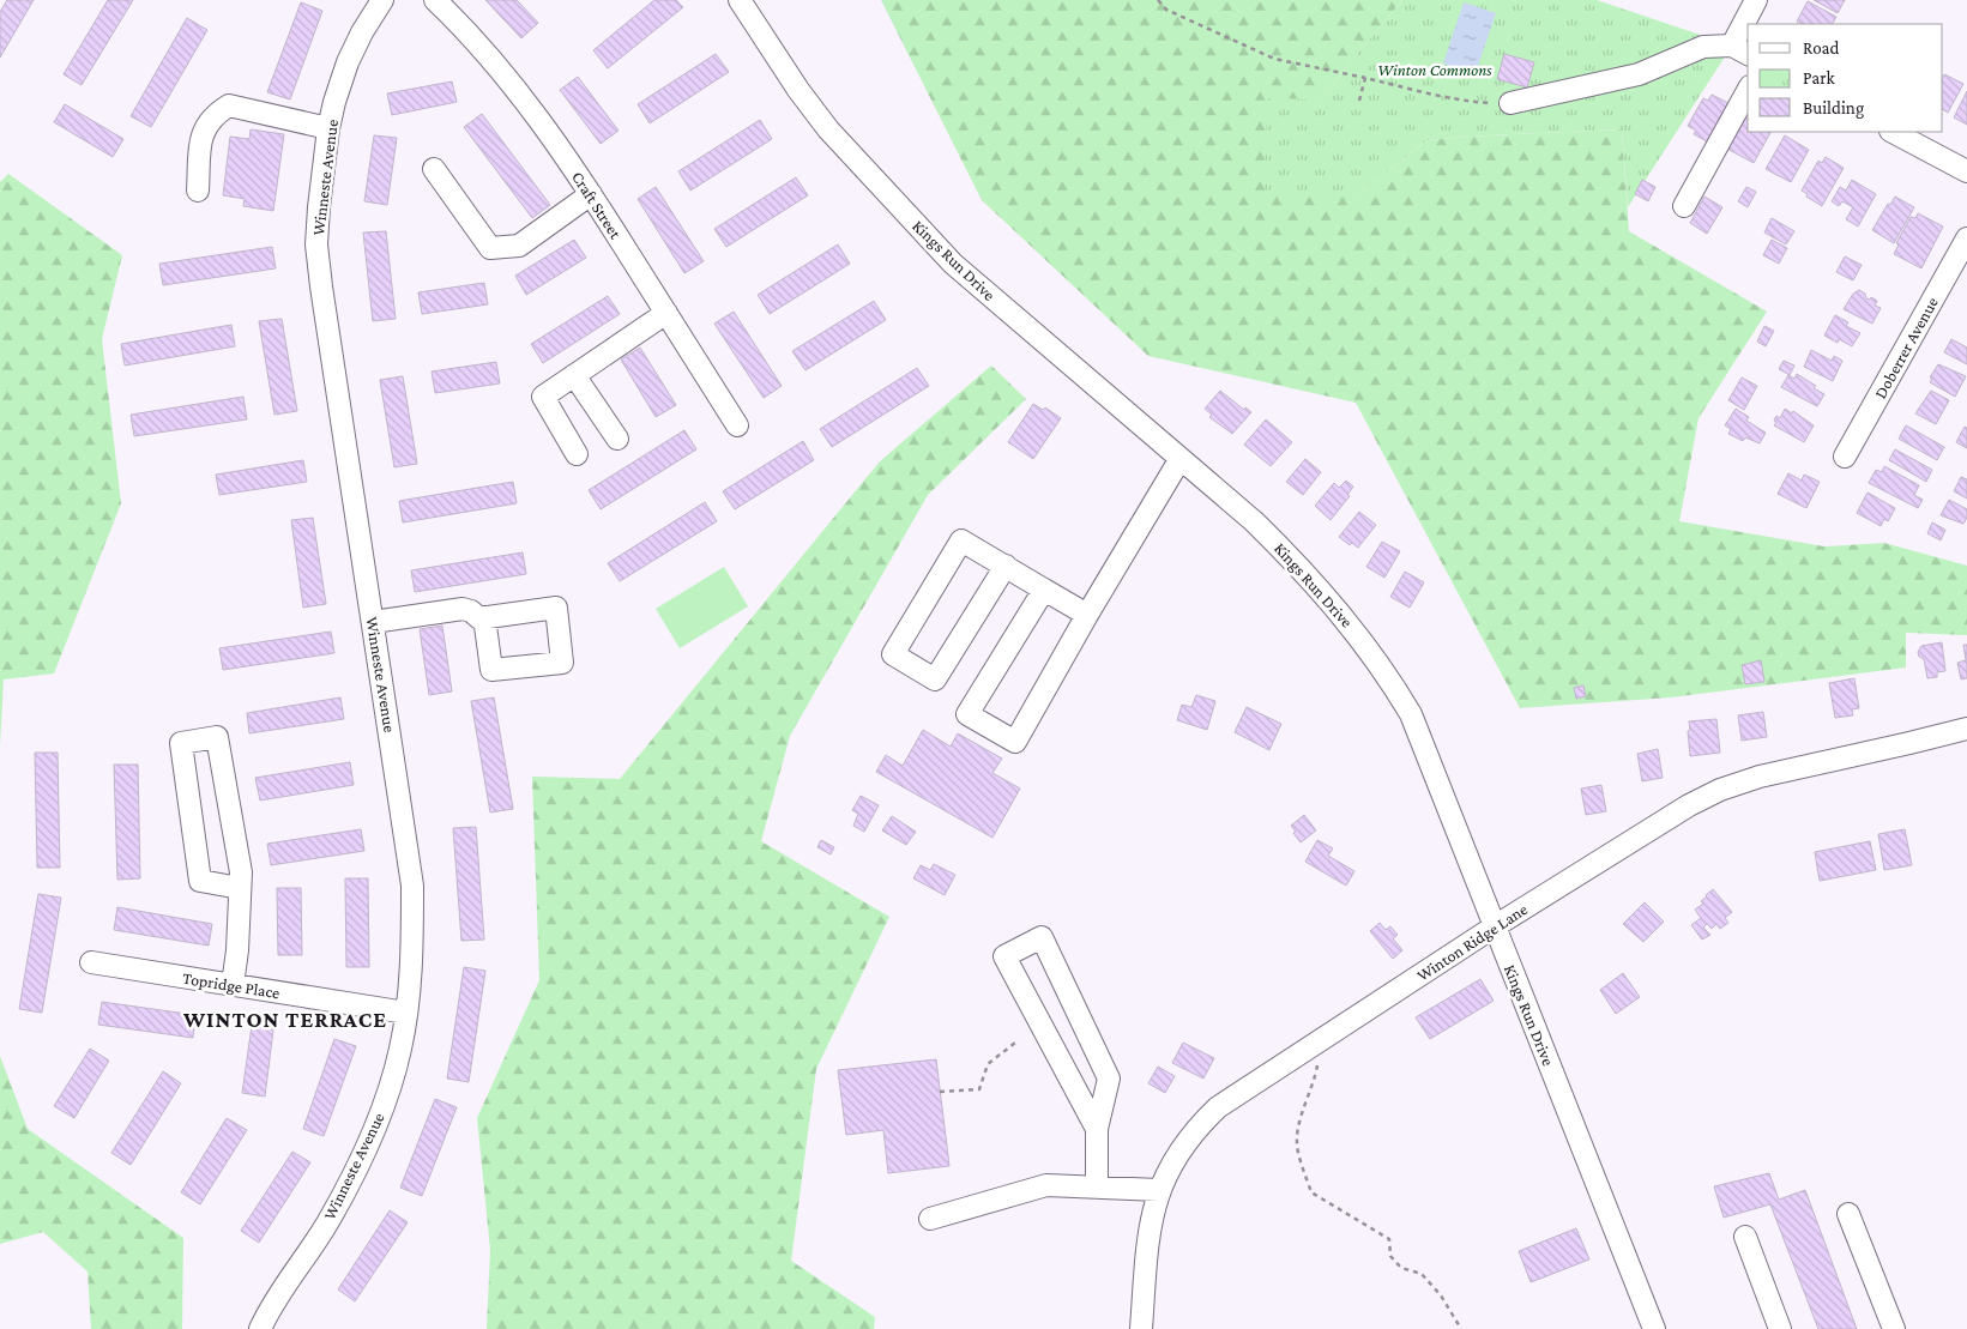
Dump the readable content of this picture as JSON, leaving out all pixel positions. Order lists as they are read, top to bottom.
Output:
{
  "streets": {
    "street": [
      "Winneste Avenue",
      "Craft Street",
      "Kings Run Drive",
      "Doberrer Avenue",
      "Winton Ridge Lane",
      "Topridge Place"
    ]
  },
  "crossings": [
    ["Winneste Avenue", "Topridge Place"],
    ["Kings Run Drive", "Winton Ridge Lane"]
  ],
  "districts": ["WINTON TERRACE"],
  "parks": ["Winton Commons"],
  "legend": ["Road", "Park", "Building"]
}
